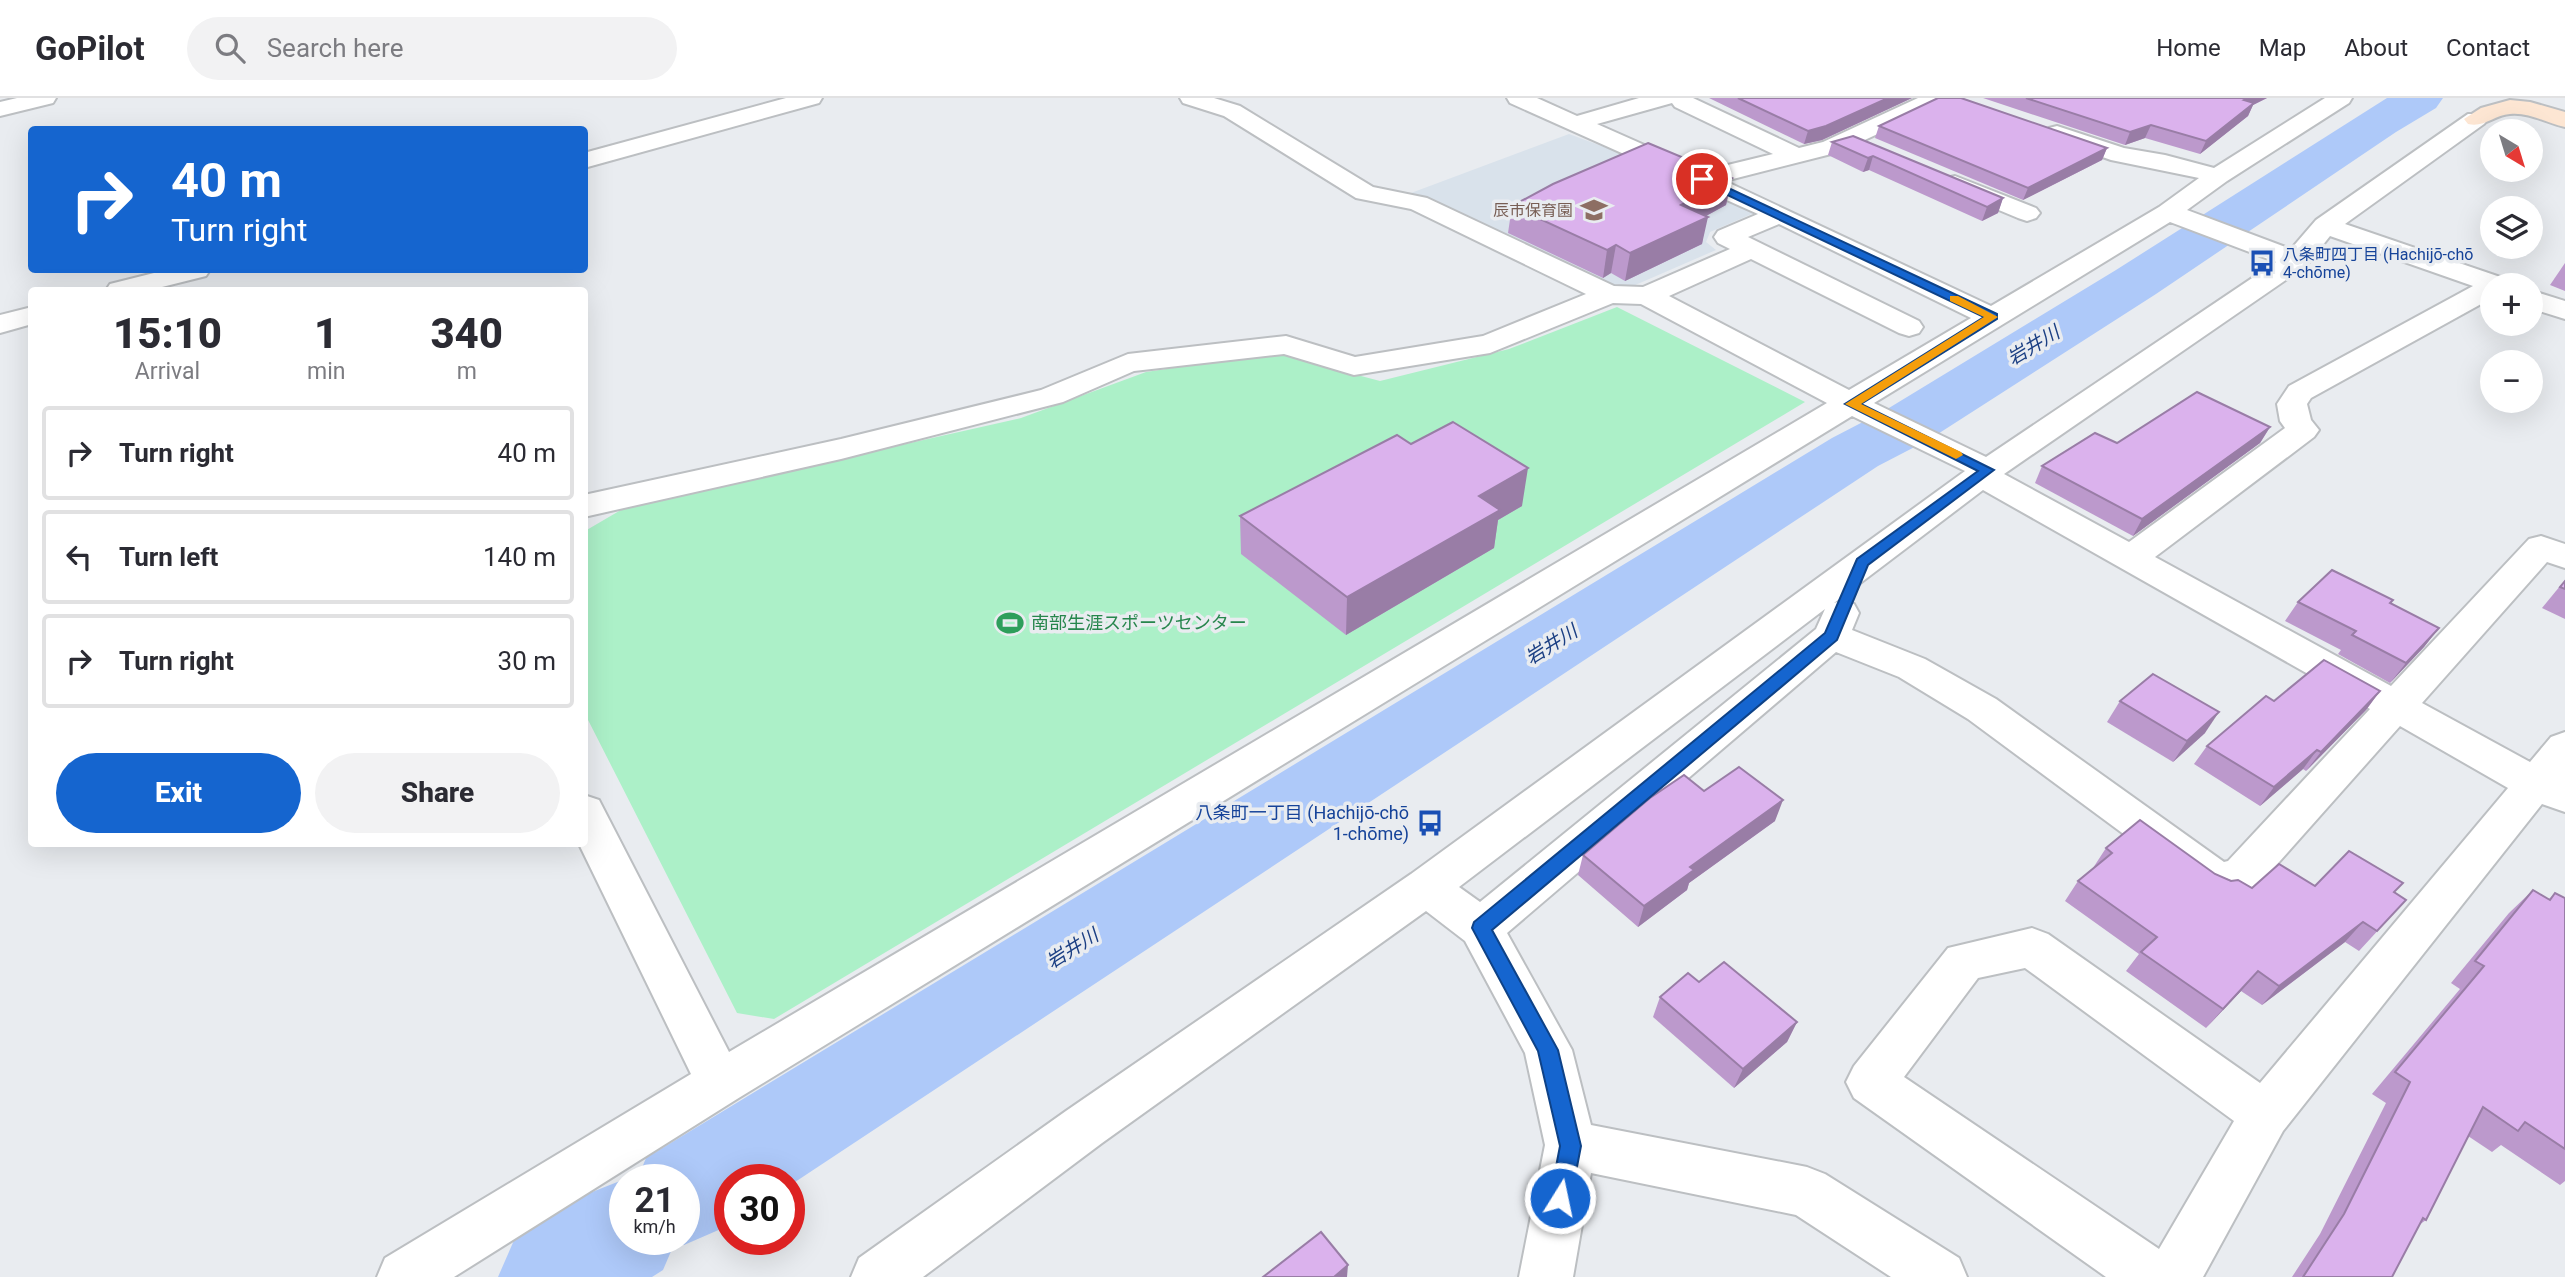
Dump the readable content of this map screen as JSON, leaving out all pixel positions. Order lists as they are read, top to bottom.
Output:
{
  "water": ["岩井川"],
  "places": {
    "school or university": ["辰市保育園"],
    "bus stop": ["八条町四丁目 (Hachijō-chō 4-chōme)", "八条町一丁目 (Hachijō-chō 1-chōme)"],
    "sports": ["南部生涯スポーツセンター"]
  },
  "north": "bottom right",
  "page": {
    "header": "GoPilot",
    "search": "Search here",
    "nav": [
      "Home",
      "Map",
      "About",
      "Contact"
    ],
    "map_buttons": ["+", "−"],
    "turn": ["40 m", "Turn right"],
    "eta": [
      "15:10",
      "Arrival",
      "1",
      "min",
      "340",
      "m"
    ],
    "list": [
      {
        "name": "Turn right",
        "value": "40 m"
      },
      {
        "name": "Turn left",
        "value": "140 m"
      },
      {
        "name": "Turn right",
        "value": "30 m"
      }
    ],
    "buttons": ["Exit", "Share"],
    "speed": "21 km/h",
    "limit": "30"
  }
}
